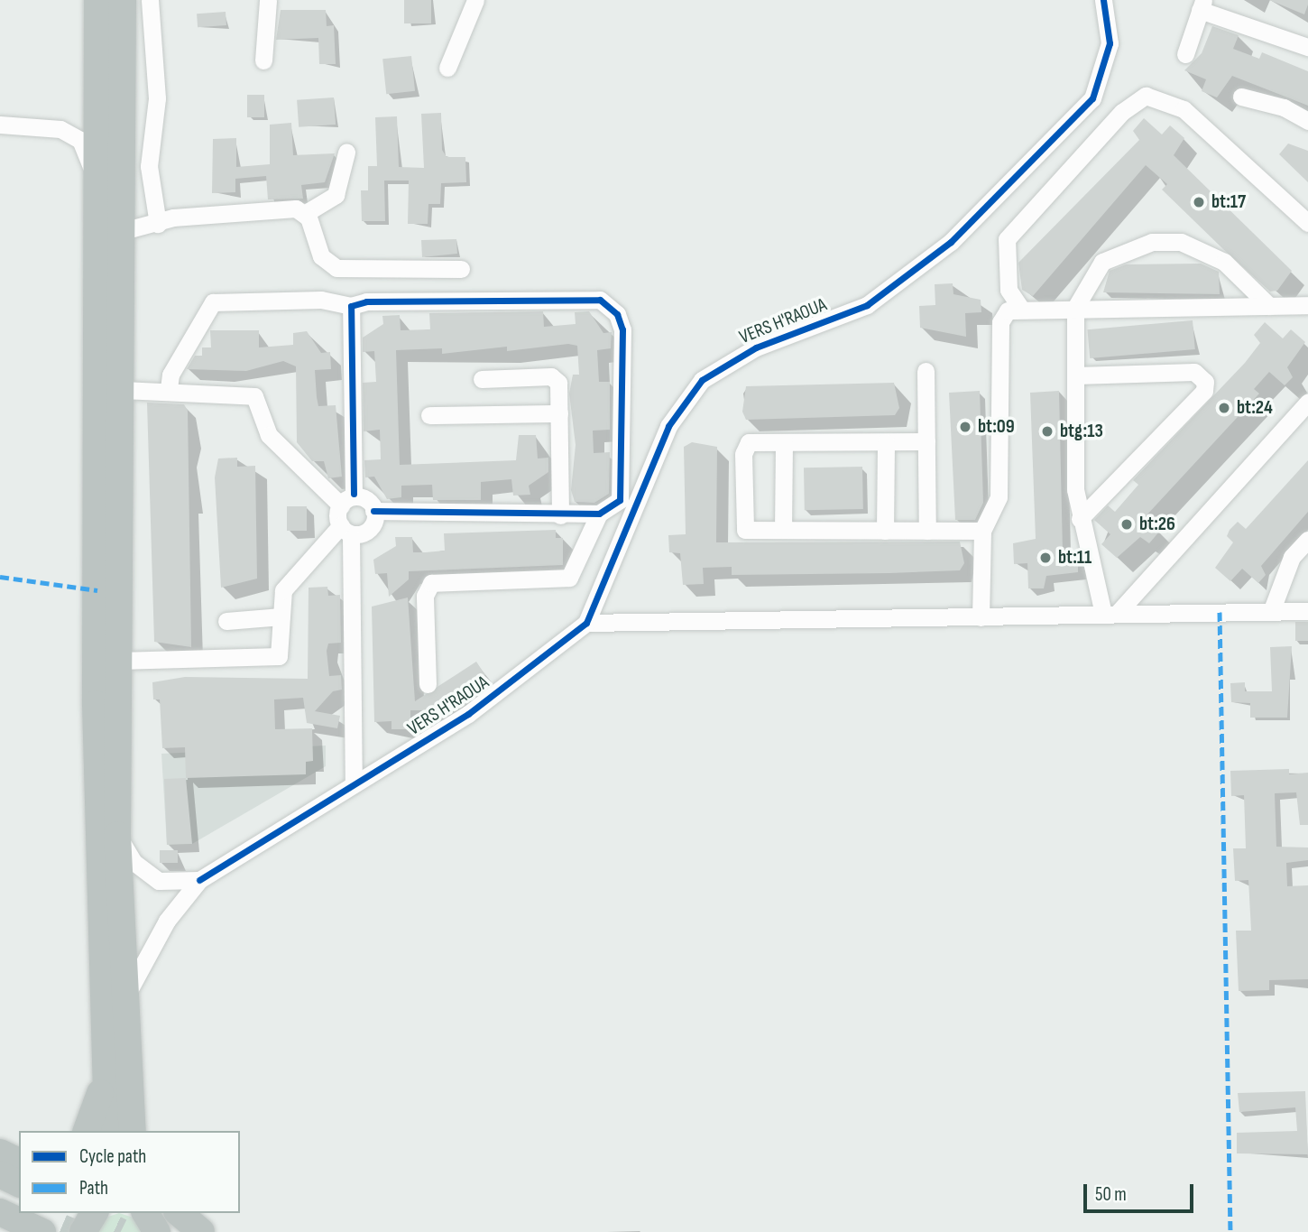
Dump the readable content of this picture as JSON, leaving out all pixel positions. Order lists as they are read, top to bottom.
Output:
{
  "streets": {
    "street": ["VERS H'RAOUA"]
  },
  "places": [
    "bt:17",
    "bt:24",
    "bt:09",
    "btg:13",
    "bt:26",
    "bt:11"
  ],
  "legend": ["Cycle path", "Path"],
  "scale_bar": "50 m"
}
